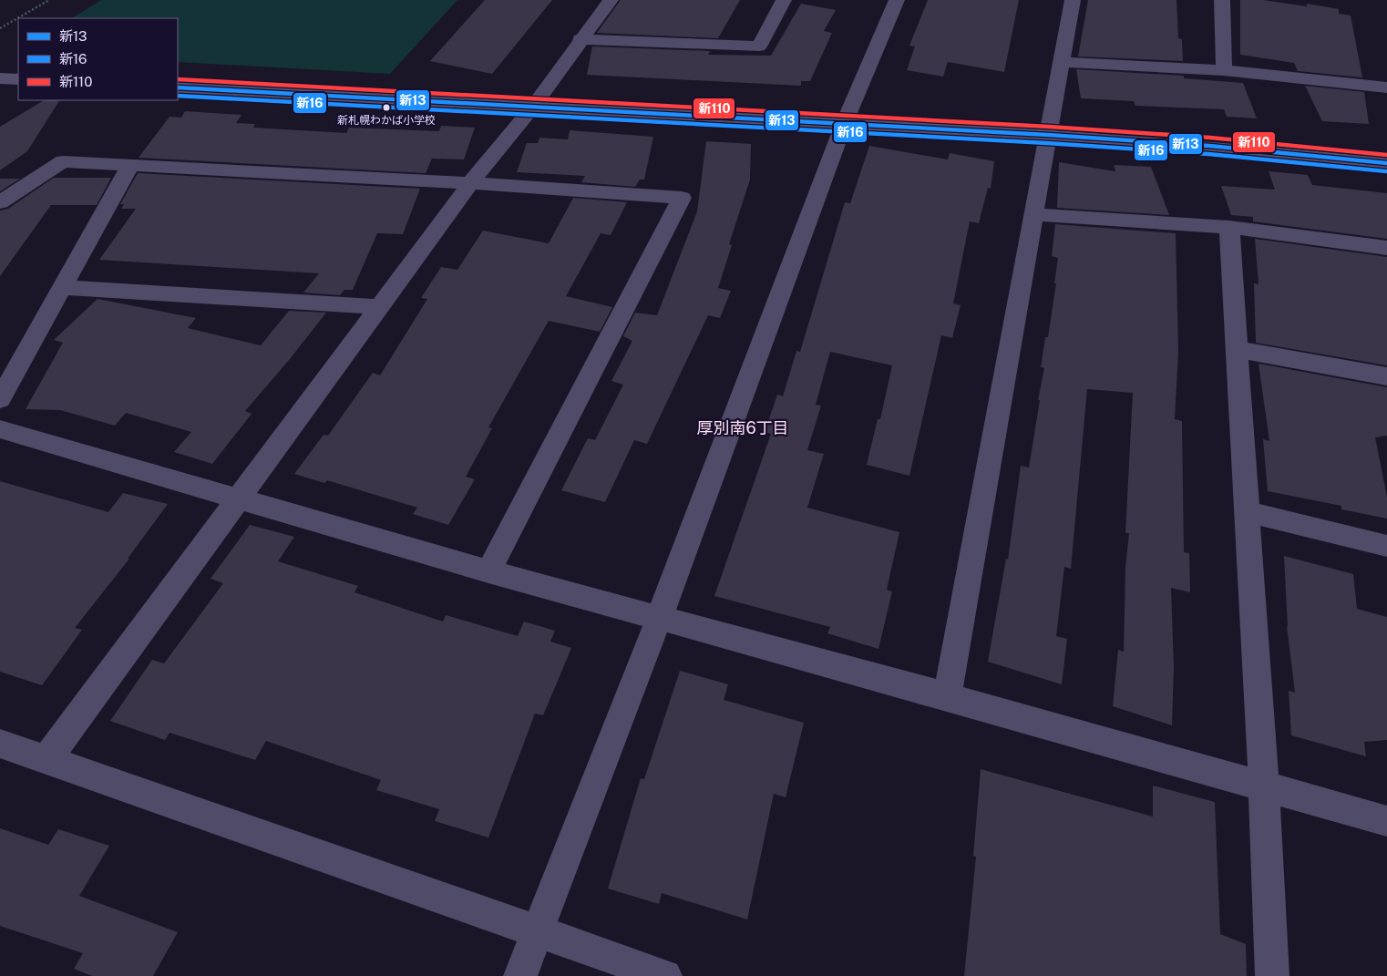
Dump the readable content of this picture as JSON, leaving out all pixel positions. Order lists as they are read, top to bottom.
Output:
{
  "districts": ["厚別南6丁目"],
  "places": ["新札幌わかば小学校"],
  "lines": ["transit line 新110", "transit line 新13", "transit line 新16"],
  "legend": ["新13", "新16", "新110"]
}
